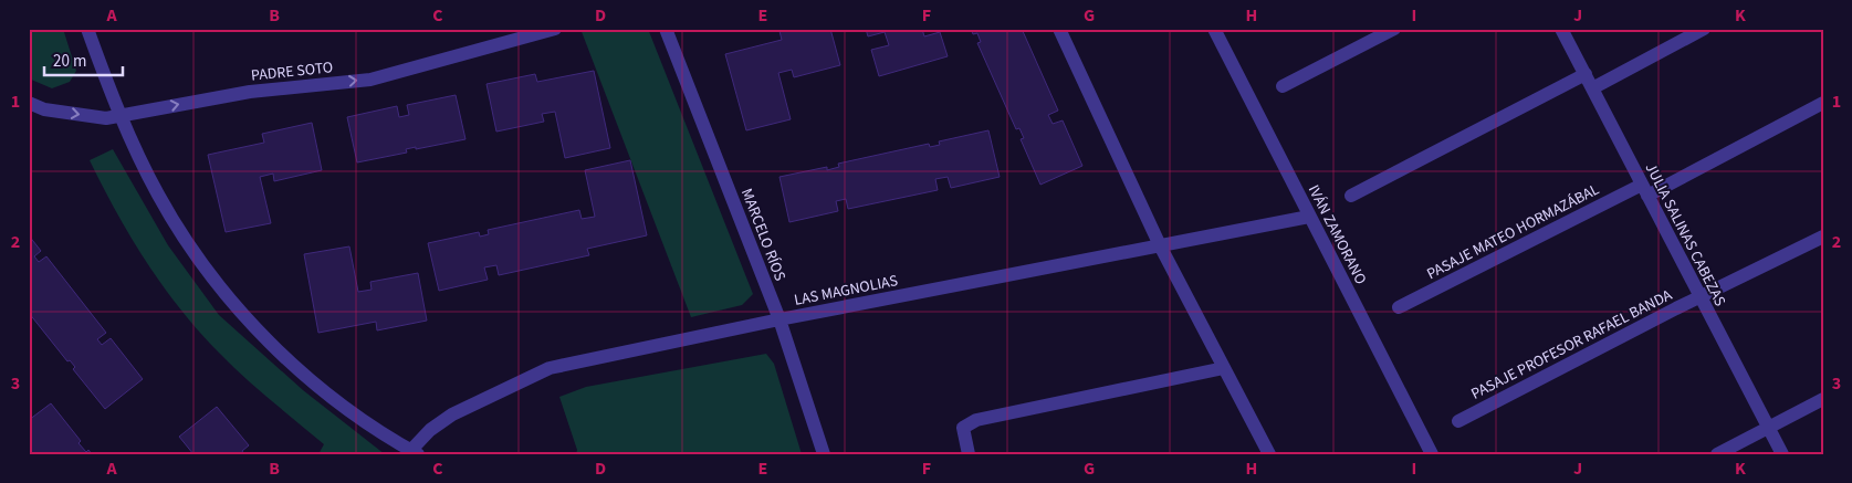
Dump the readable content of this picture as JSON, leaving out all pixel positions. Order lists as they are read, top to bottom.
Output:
{
  "streets": {
    "street": [
      "PADRE SOTO",
      "PASAJE MATEO HORMAZÁBAL",
      "MARCELO RÍOS",
      "IVÁN ZAMORANO",
      "JULIA SALINAS CABEZAS",
      "LAS MAGNOLIAS",
      "PASAJE PROFESOR RAFAEL BANDA"
    ]
  },
  "crossings": [
    ["PASAJE MATEO HORMAZÁBAL", "JULIA SALINAS CABEZAS"],
    ["MARCELO RÍOS", "LAS MAGNOLIAS"],
    ["IVÁN ZAMORANO", "LAS MAGNOLIAS"],
    ["JULIA SALINAS CABEZAS", "PASAJE PROFESOR RAFAEL BANDA"]
  ],
  "one_way": ["PADRE SOTO"],
  "scale_bar": "20 m",
  "grid": {
    "columns": [
      "A",
      "B",
      "C",
      "D",
      "E",
      "F",
      "G",
      "H",
      "I",
      "J",
      "K"
    ],
    "rows": ["1", "2", "3"]
  }
}
